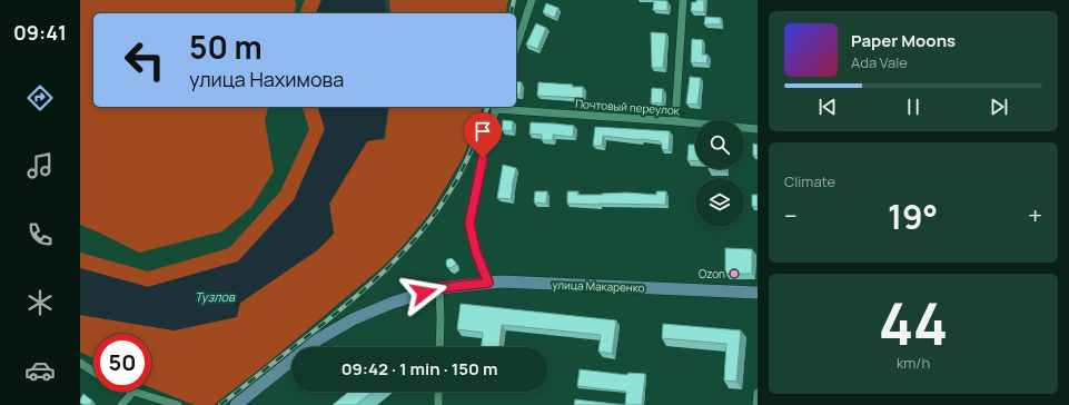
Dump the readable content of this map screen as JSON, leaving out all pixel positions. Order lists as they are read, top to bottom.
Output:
{
  "streets": {
    "main road": ["улица Макаренко"],
    "street": ["Почтовый переулок"]
  },
  "water": ["Тузлов"],
  "places": ["Ozon"],
  "page": {
    "tabs": "09:41",
    "turn": ["50 m", "улица Нахимова"],
    "song": ["Paper Moons", "Ada Vale"],
    "tile": [
      "Climate",
      ["44", "km/h"]
    ],
    "heat": ["−", "19°", "+"],
    "limit": "50",
    "trip": "09:42 · 1 min · 150 m"
  }
}
